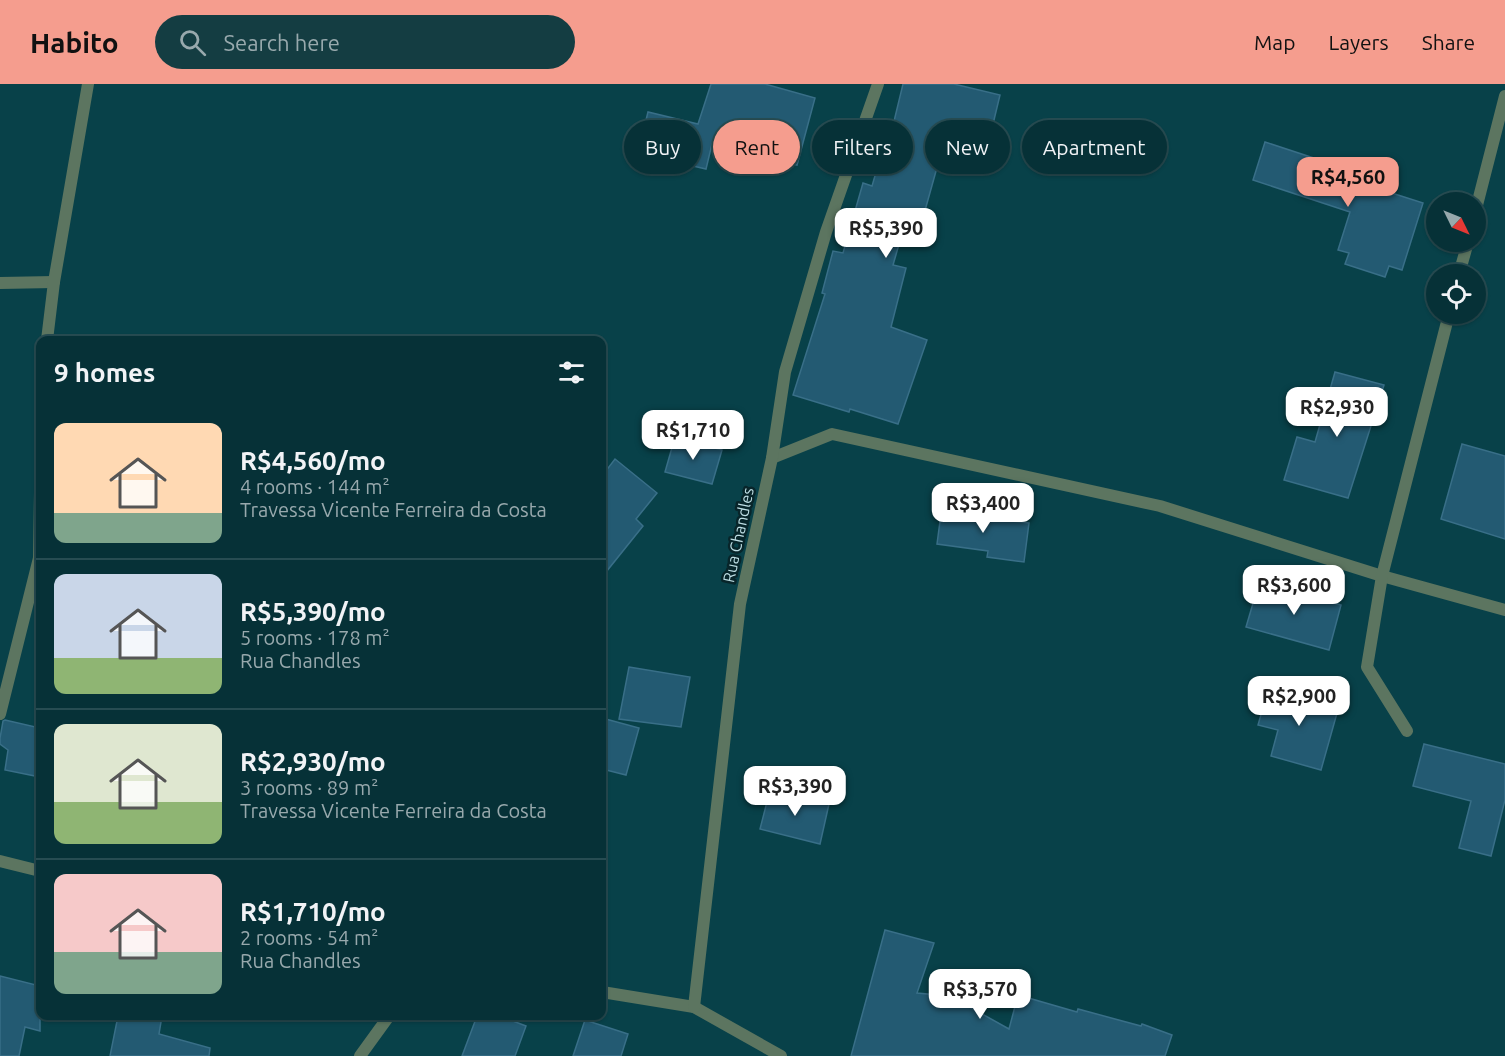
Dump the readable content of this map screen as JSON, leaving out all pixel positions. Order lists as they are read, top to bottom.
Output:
{
  "streets": {
    "street": ["Rua Chandles"]
  },
  "north": "bottom right",
  "page": {
    "header": "Habito",
    "search": "Search here",
    "nav": ["Map", "Layers", "Share"],
    "chip": [
      "Buy",
      "Rent",
      "Filters",
      "New",
      "Apartment"
    ],
    "price": [
      "R$4,560",
      "R$5,390",
      "R$2,930",
      "R$1,710",
      "R$3,400",
      "R$3,600",
      "R$2,900",
      "R$3,390",
      "R$3,570"
    ],
    "heading": "9 homes",
    "list": [
      {
        "name": "R$4,560/mo",
        "note": "4 rooms · 144 m² · Travessa Vicente Ferreira da Costa"
      },
      {
        "name": "R$5,390/mo",
        "note": "5 rooms · 178 m² · Rua Chandles"
      },
      {
        "name": "R$2,930/mo",
        "note": "3 rooms · 89 m² · Travessa Vicente Ferreira da Costa"
      },
      {
        "name": "R$1,710/mo",
        "note": "2 rooms · 54 m² · Rua Chandles"
      }
    ]
  }
}
